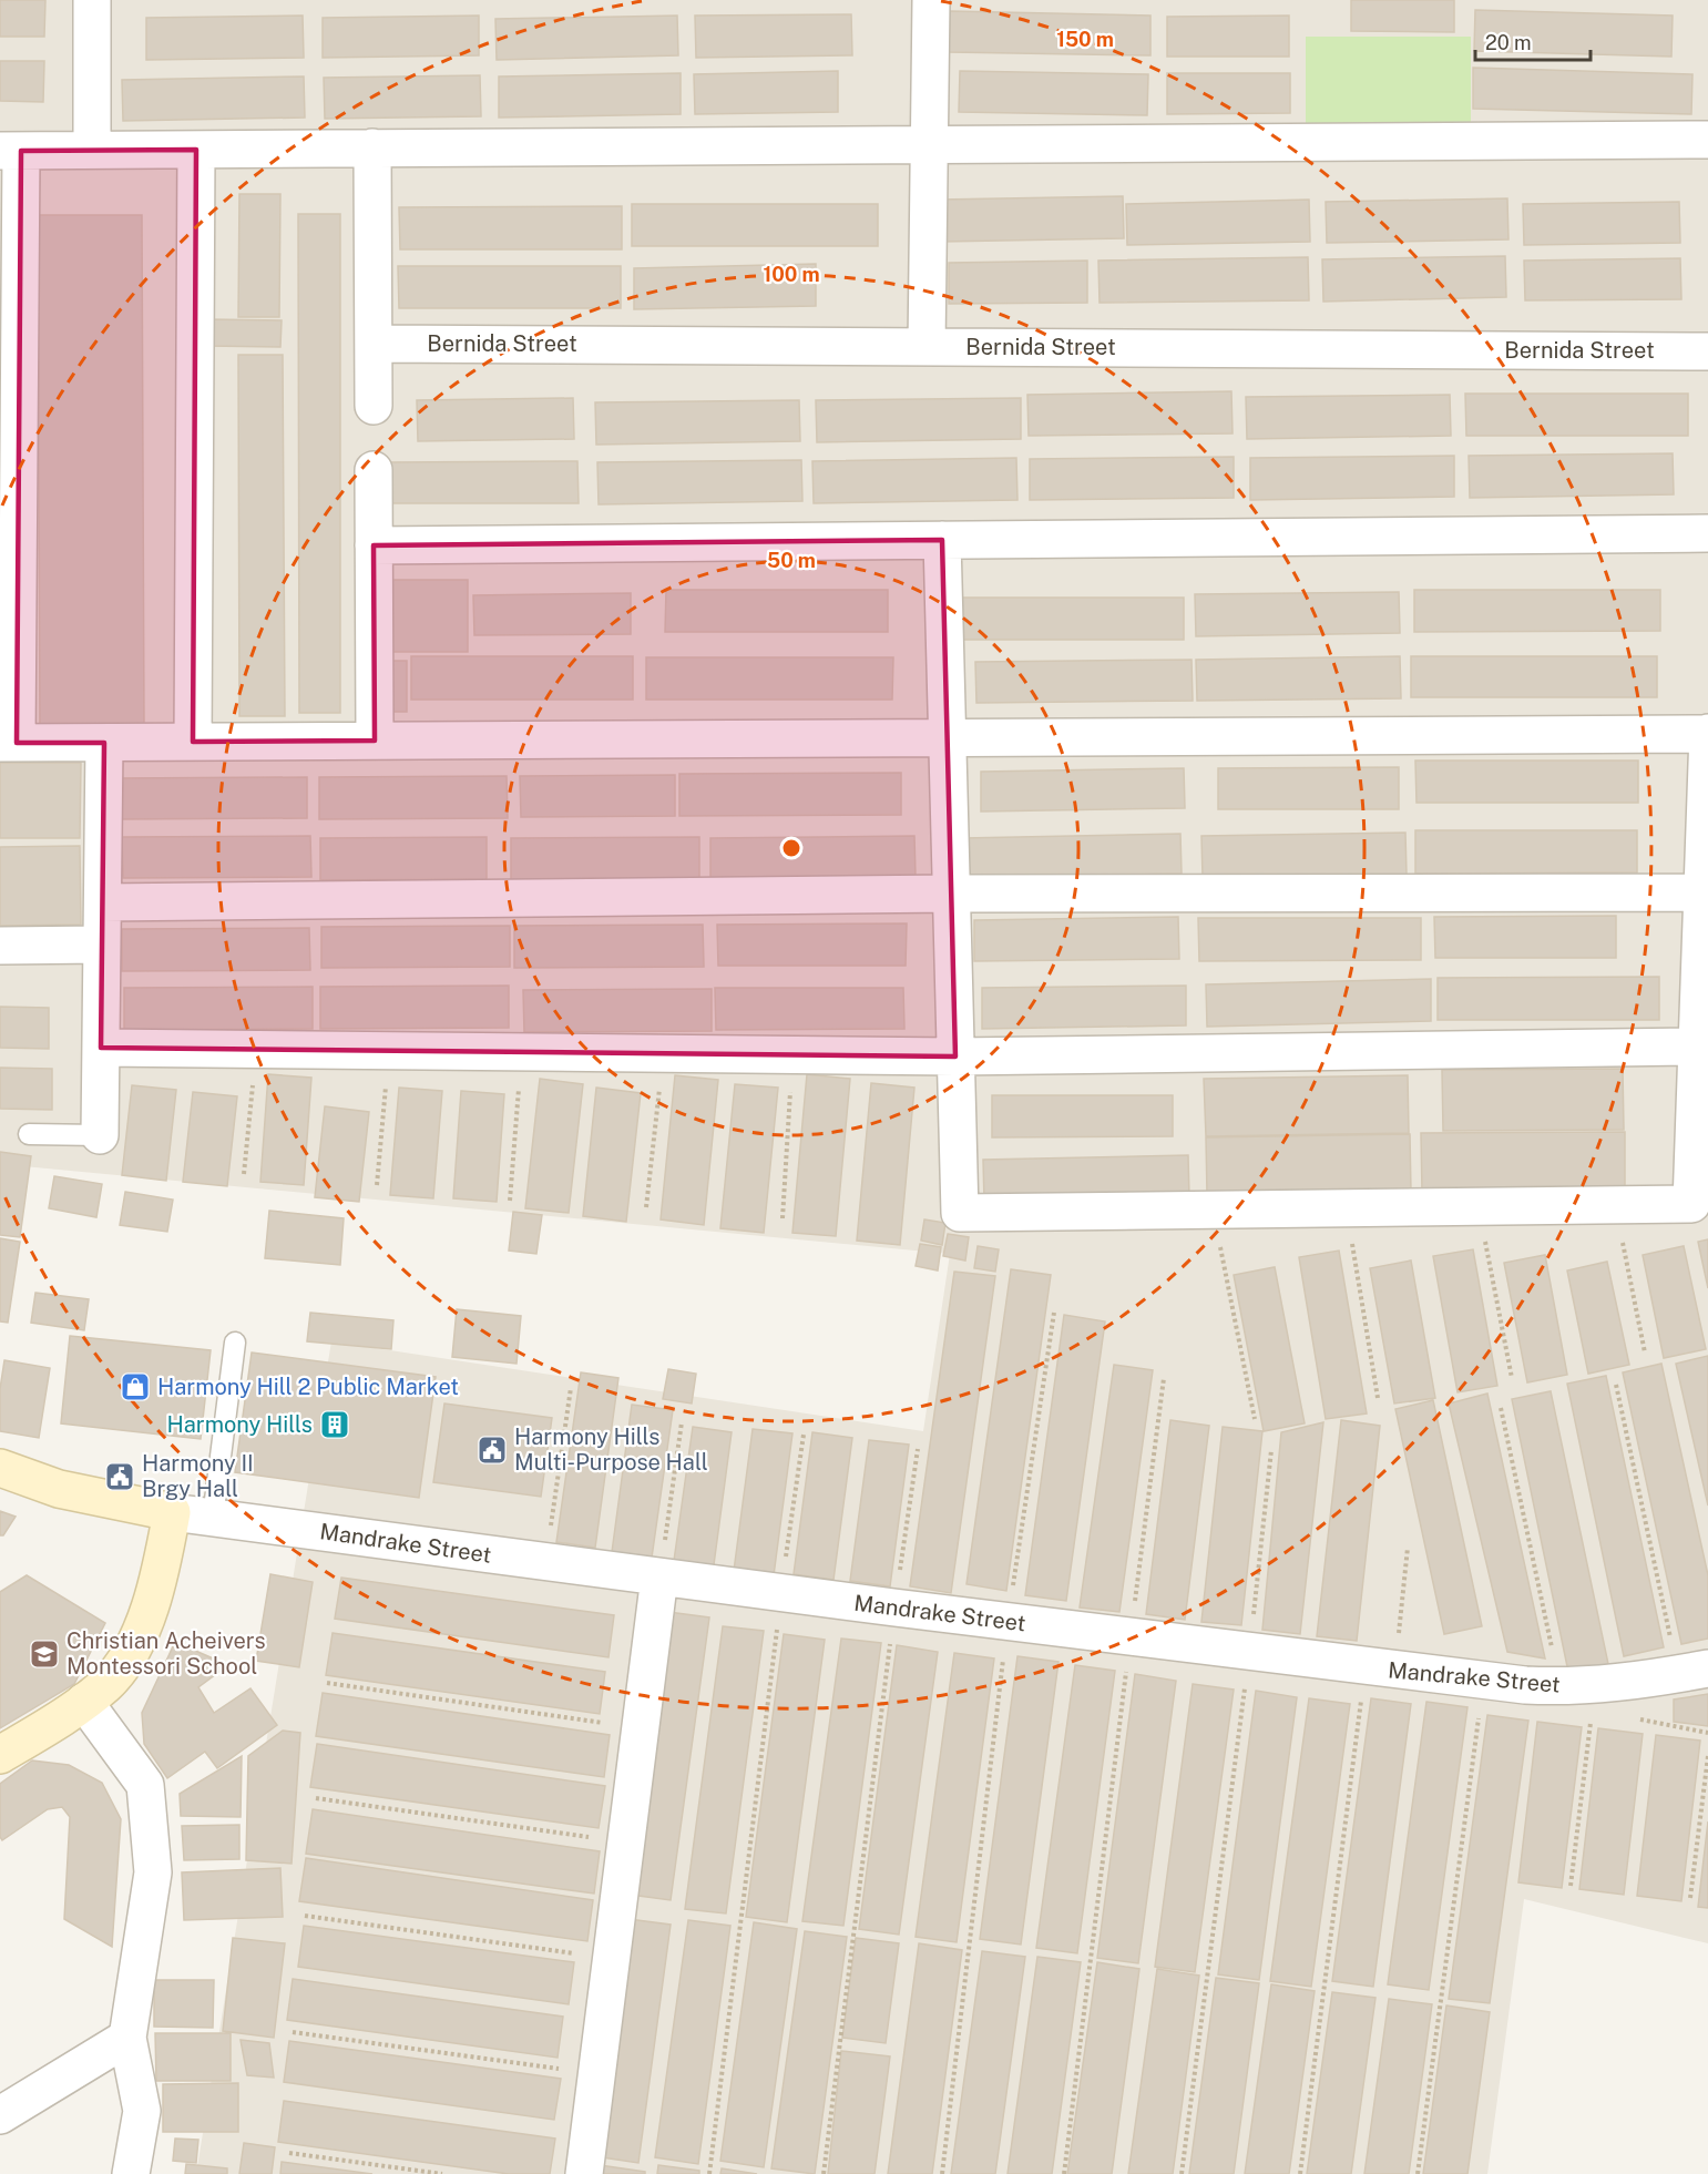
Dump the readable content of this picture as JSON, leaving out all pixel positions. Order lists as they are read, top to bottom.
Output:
{
  "streets": {
    "street": ["Bernida Street", "Mandrake Street"]
  },
  "places": {
    "shop": ["Harmony Hill 2 Public Market"],
    "building": ["Harmony Hills"],
    "public building": ["Harmony Hills Multi-Purpose Hall", "Harmony II Brgy Hall"],
    "school or university": ["Christian Acheivers Montessori School"]
  },
  "scale_bar": "20 m",
  "rings": ["150 m", "100 m", "50 m"]
}
